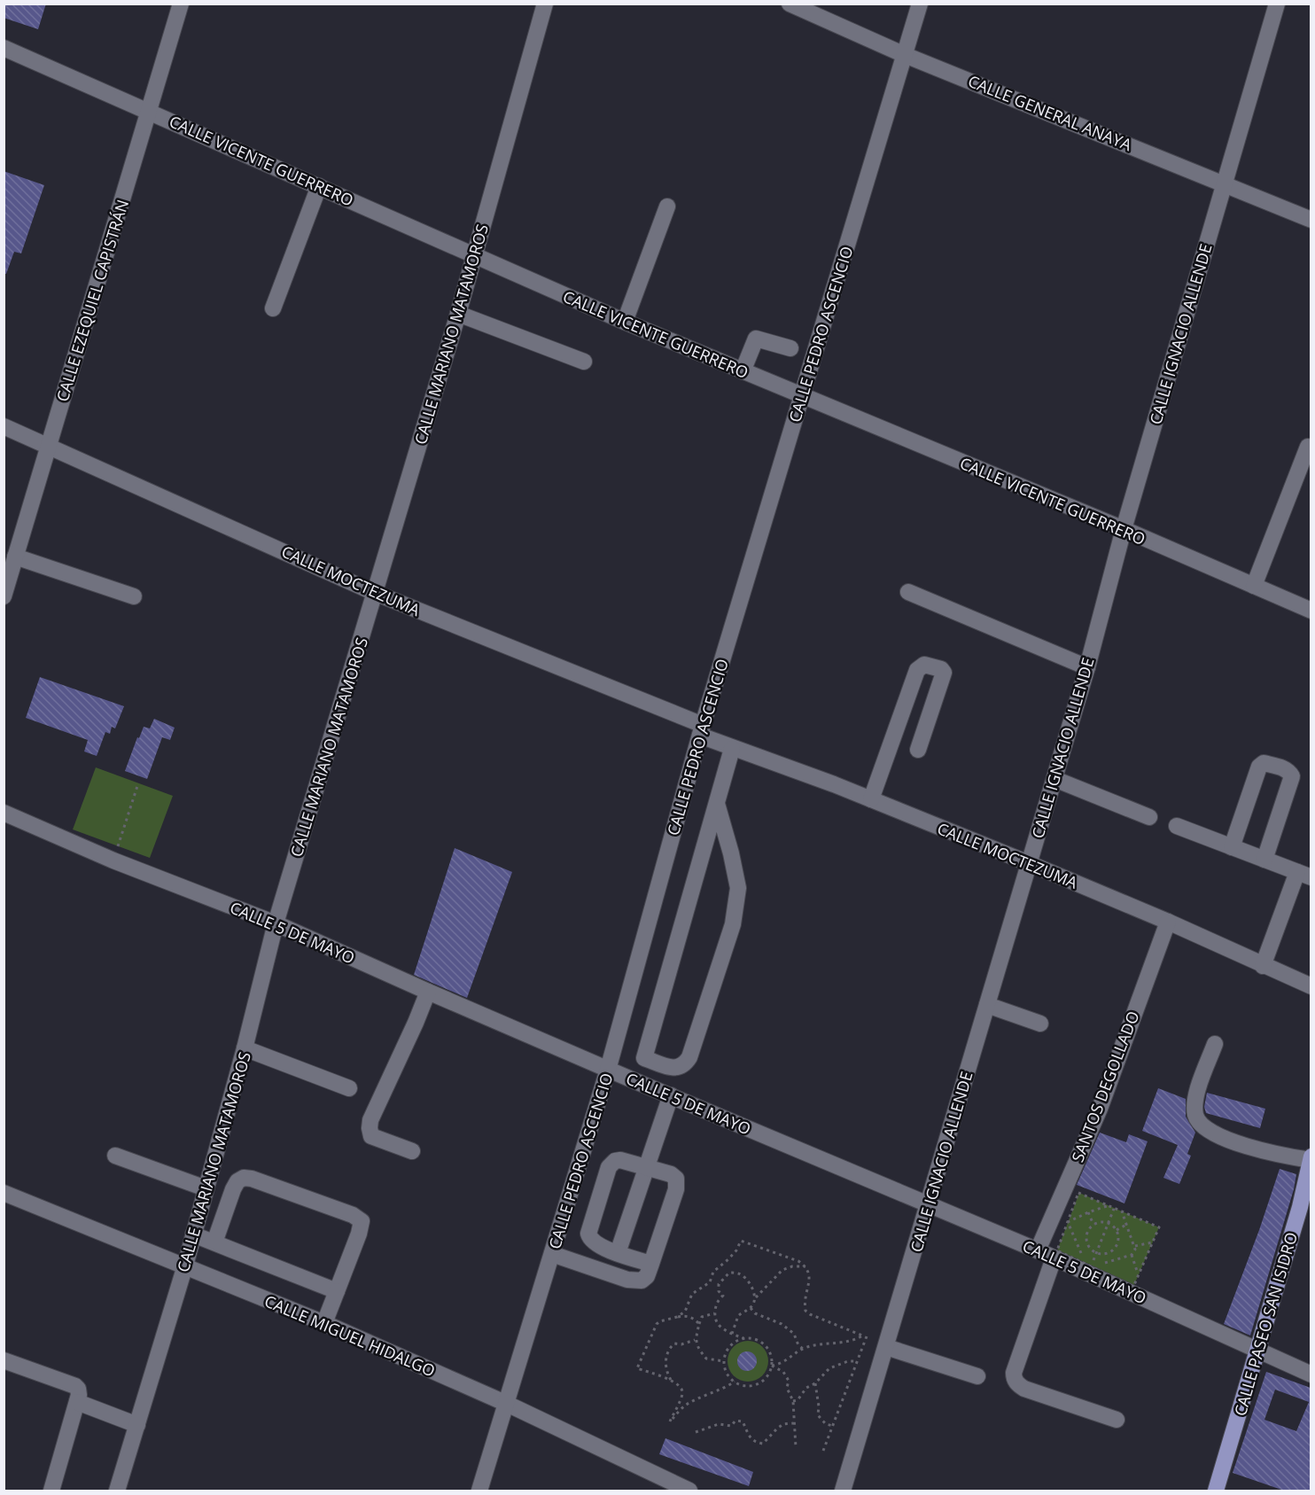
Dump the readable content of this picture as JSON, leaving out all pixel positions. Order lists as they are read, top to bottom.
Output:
{
  "streets": {
    "main road": ["CALLE PASEO SAN ISIDRO"],
    "street": [
      "CALLE GENERAL ANAYA",
      "CALLE VICENTE GUERRERO",
      "CALLE EZEQUIEL CAPISTRÁN",
      "CALLE MARIANO MATAMOROS",
      "CALLE PEDRO ASCENCIO",
      "CALLE IGNACIO ALLENDE",
      "CALLE MOCTEZUMA",
      "CALLE 5 DE MAYO",
      "SANTOS DEGOLLADO",
      "CALLE MIGUEL HIDALGO"
    ]
  },
  "crossings": [
    ["CALLE GENERAL ANAYA", "CALLE PEDRO ASCENCIO"],
    ["CALLE GENERAL ANAYA", "CALLE IGNACIO ALLENDE"],
    ["CALLE VICENTE GUERRERO", "CALLE EZEQUIEL CAPISTRÁN"],
    ["CALLE VICENTE GUERRERO", "CALLE MARIANO MATAMOROS"],
    ["CALLE VICENTE GUERRERO", "CALLE PEDRO ASCENCIO"],
    ["CALLE VICENTE GUERRERO", "CALLE IGNACIO ALLENDE"],
    ["CALLE EZEQUIEL CAPISTRÁN", "CALLE MOCTEZUMA"],
    ["CALLE MARIANO MATAMOROS", "CALLE MOCTEZUMA"],
    ["CALLE MARIANO MATAMOROS", "CALLE 5 DE MAYO"],
    ["CALLE MARIANO MATAMOROS", "CALLE MIGUEL HIDALGO"],
    ["CALLE PEDRO ASCENCIO", "CALLE MOCTEZUMA"],
    ["CALLE PEDRO ASCENCIO", "CALLE 5 DE MAYO"],
    ["CALLE PEDRO ASCENCIO", "CALLE MIGUEL HIDALGO"],
    ["CALLE IGNACIO ALLENDE", "CALLE MOCTEZUMA"],
    ["CALLE IGNACIO ALLENDE", "CALLE 5 DE MAYO"],
    ["CALLE MOCTEZUMA", "SANTOS DEGOLLADO"],
    ["CALLE 5 DE MAYO", "SANTOS DEGOLLADO"],
    ["CALLE 5 DE MAYO", "CALLE PASEO SAN ISIDRO"]
  ]
}
